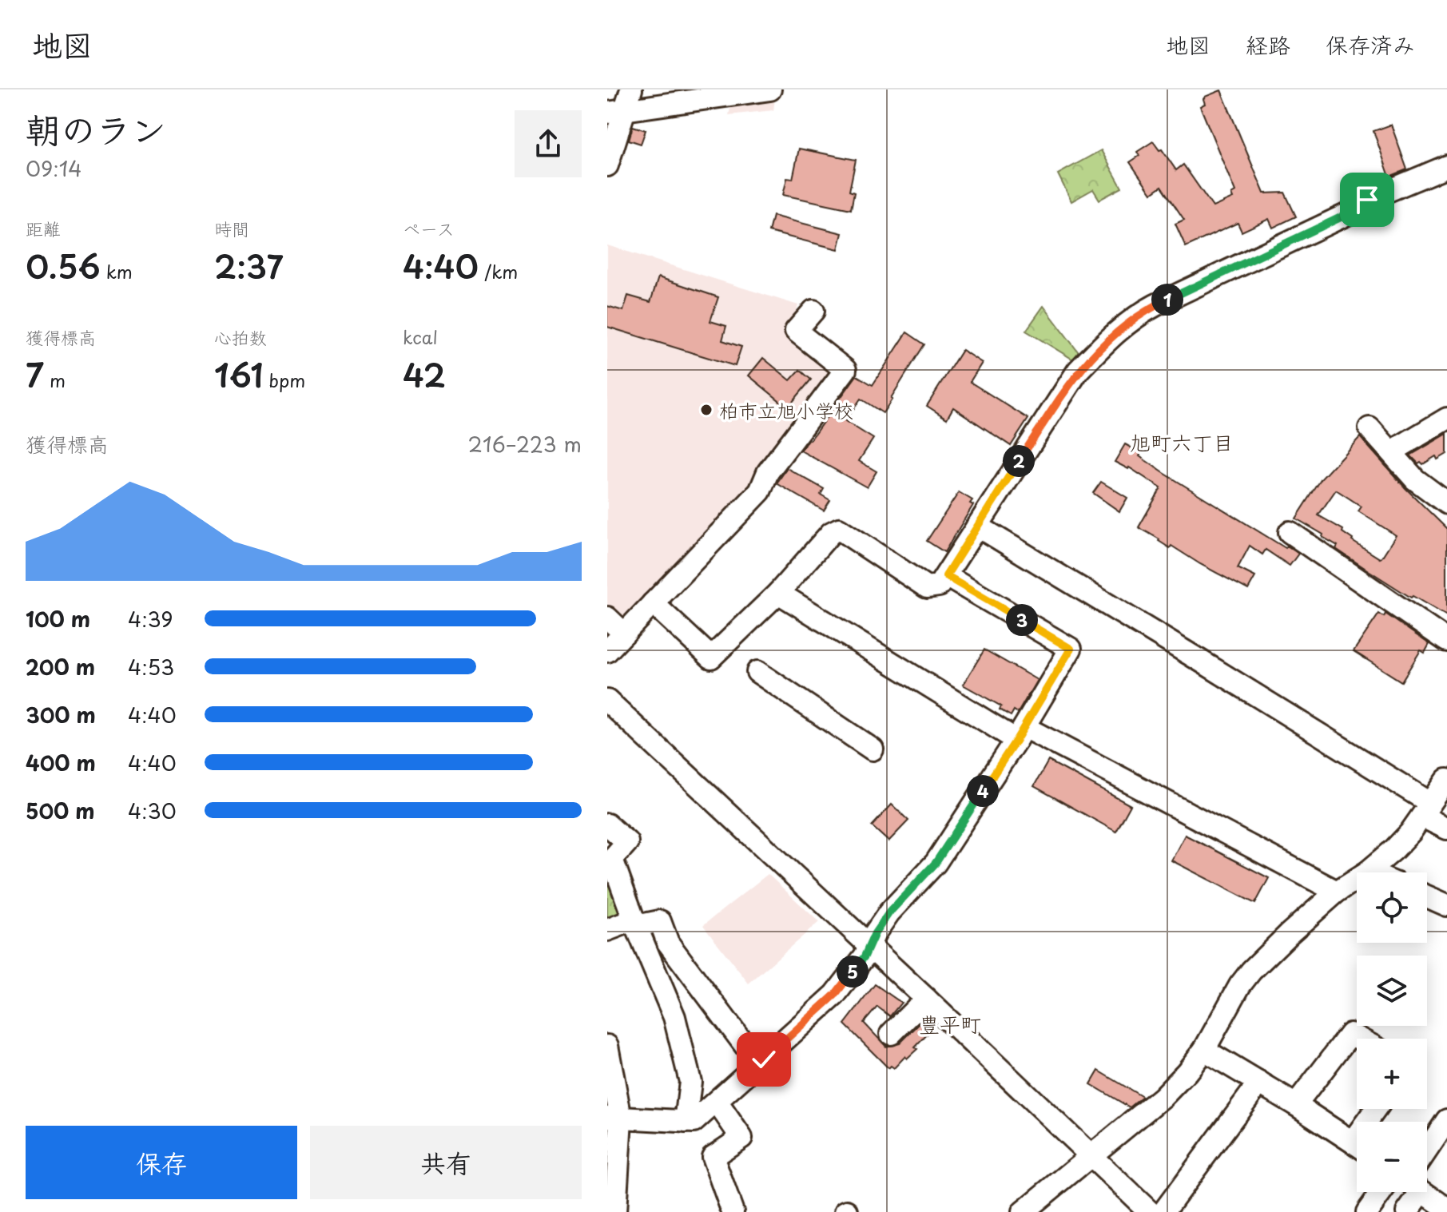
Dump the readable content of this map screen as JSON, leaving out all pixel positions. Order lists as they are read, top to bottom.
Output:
{
  "districts": ["旭町六丁目", "豊平町"],
  "places": ["柏市立旭小学校"],
  "page": {
    "header": "地図",
    "nav": ["地図", "経路", "保存済み"],
    "heading": ["朝のラン", "09:14"],
    "stats": [
      ["距離", "0.56 km"],
      ["時間", "2:37"],
      ["ペース", "4:40 /km"],
      ["獲得標高", "7 m"],
      ["心拍数", "161 bpm"],
      ["kcal", "42"]
    ],
    "pins": [
      "1",
      "2",
      "3",
      "4",
      "5"
    ],
    "chart": ["獲得標高", "216–223 m"],
    "list": [
      {
        "name": "100 m",
        "note": "4:39"
      },
      {
        "name": "200 m",
        "note": "4:53"
      },
      {
        "name": "300 m",
        "note": "4:40"
      },
      {
        "name": "400 m",
        "note": "4:40"
      },
      {
        "name": "500 m",
        "note": "4:30"
      }
    ],
    "map_buttons": ["+", "−"],
    "buttons": ["保存", "共有"]
  }
}
